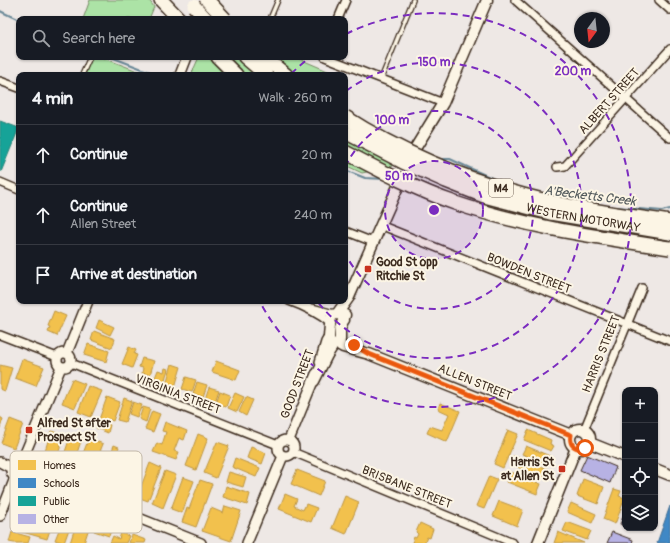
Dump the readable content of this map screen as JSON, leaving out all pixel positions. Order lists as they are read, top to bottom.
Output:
{
  "streets": {
    "highway": ["M4", "WESTERN MOTORWAY"],
    "main road": ["ALLEN STREET"],
    "street": [
      "ALBERT STREET",
      "BOWDEN STREET",
      "HARRIS STREET",
      "GOOD STREET",
      "VIRGINIA STREET",
      "BRISBANE STREET"
    ]
  },
  "crossings": [
    ["BOWDEN STREET", "HARRIS STREET"],
    ["HARRIS STREET", "ALLEN STREET"],
    ["GOOD STREET", "VIRGINIA STREET"],
    ["GOOD STREET", "BRISBANE STREET"],
    ["VIRGINIA STREET", "BRISBANE STREET"]
  ],
  "water": ["A'Becketts Creek"],
  "places": {
    "transit": ["Good St opp Ritchie St", "Alfred St after Prospect St", "Harris St at Allen St"]
  },
  "legend": [
    "Homes",
    "Schools",
    "Public",
    "Other"
  ],
  "north": "bottom",
  "page": {
    "search": "Search here",
    "heading": ["4 min", "Walk · 260 m"],
    "list": [
      ["Continue", "20 m"],
      ["Continue", "Allen Street", "240 m"],
      "Arrive at destination"
    ],
    "map_buttons": ["+", "−"]
  },
  "rings": [
    "150 m",
    "200 m",
    "100 m",
    "50 m"
  ]
}
